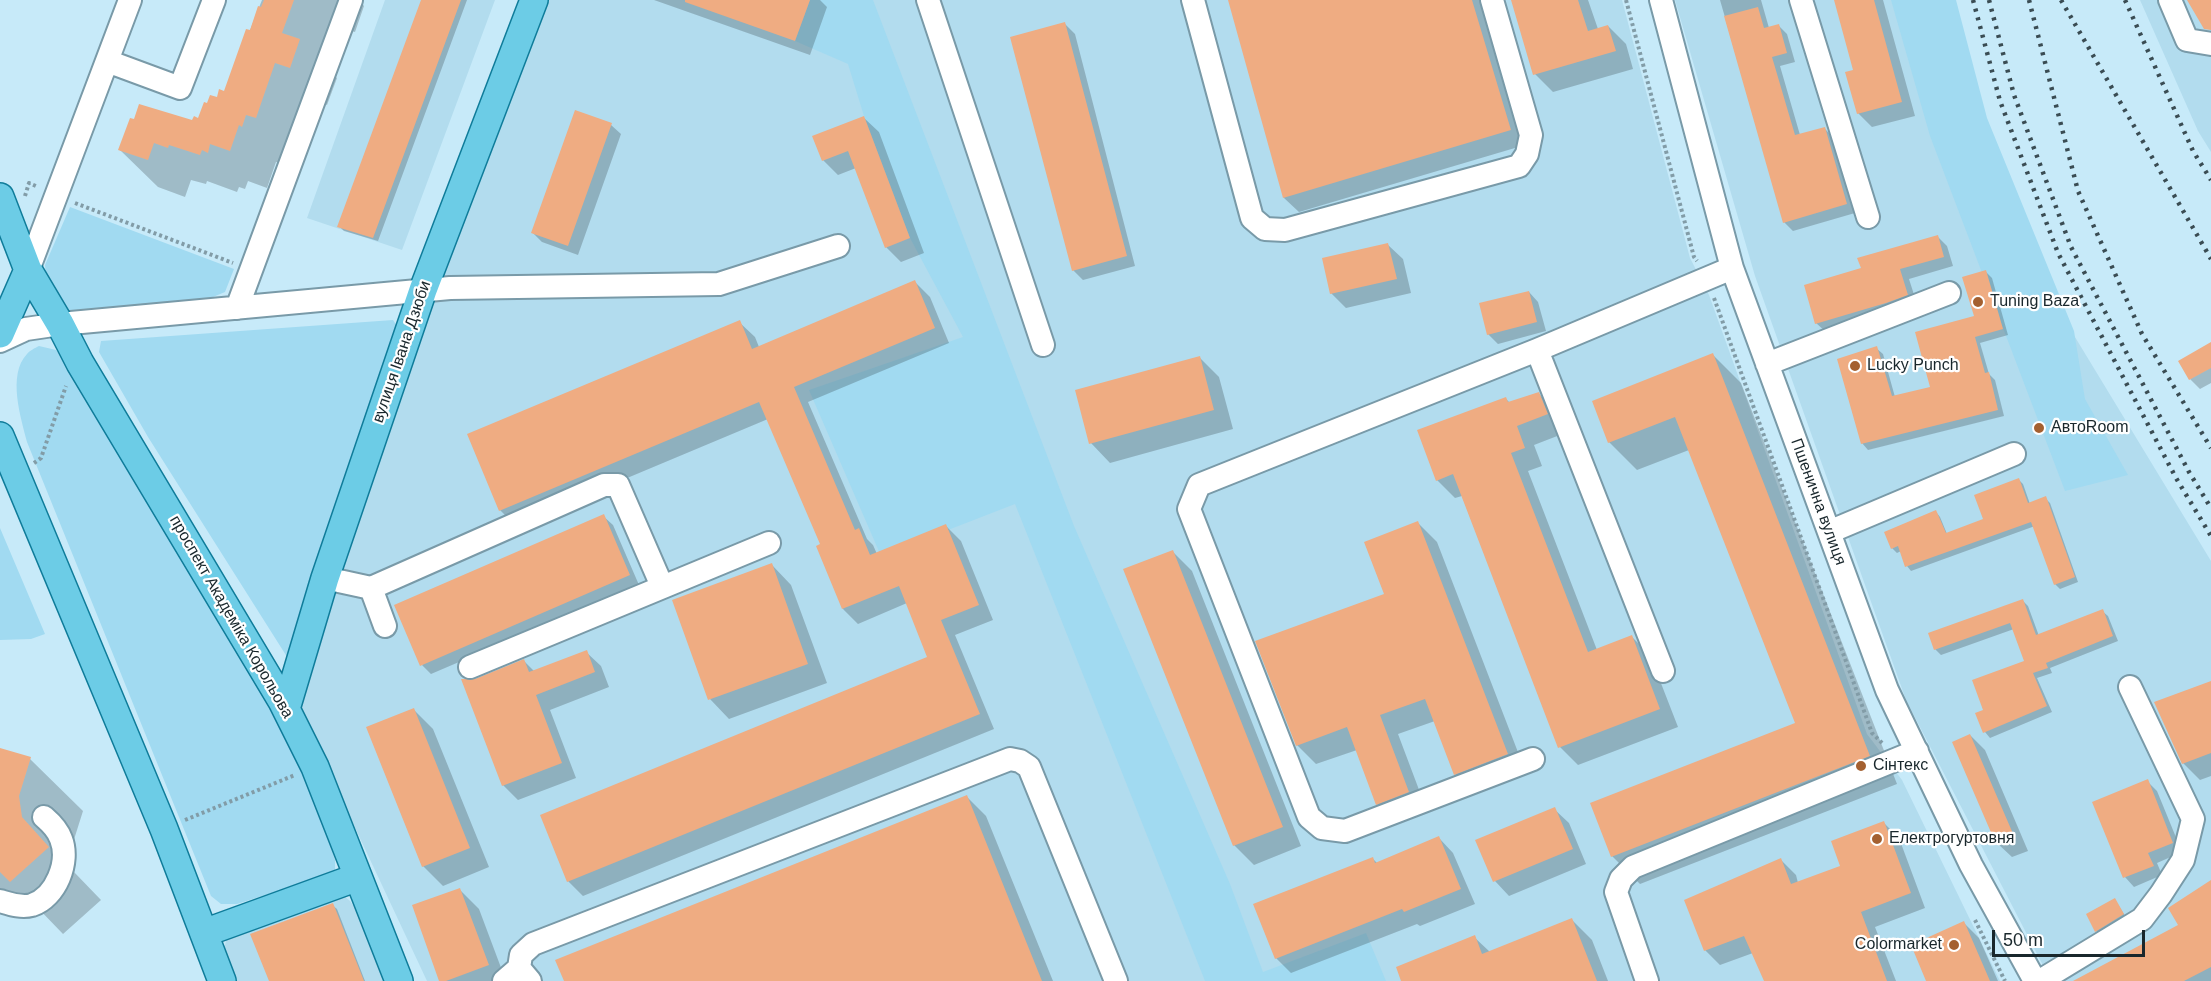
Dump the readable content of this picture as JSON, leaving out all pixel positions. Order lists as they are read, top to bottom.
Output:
{
  "streets": {
    "main road": ["вулиця Івана Дзюби", "проспект Академіка Корольова"],
    "street": ["Пшенична вулиця"]
  },
  "crossings": [
    ["вулиця Івана Дзюби", "проспект Академіка Корольова"]
  ],
  "places": [
    "Tuning Baza",
    "Lucky Punch",
    "АвтоRoom",
    "Сінтекс",
    "Електрогуртовня",
    "Colormarket"
  ],
  "scale_bar": "50 m"
}
